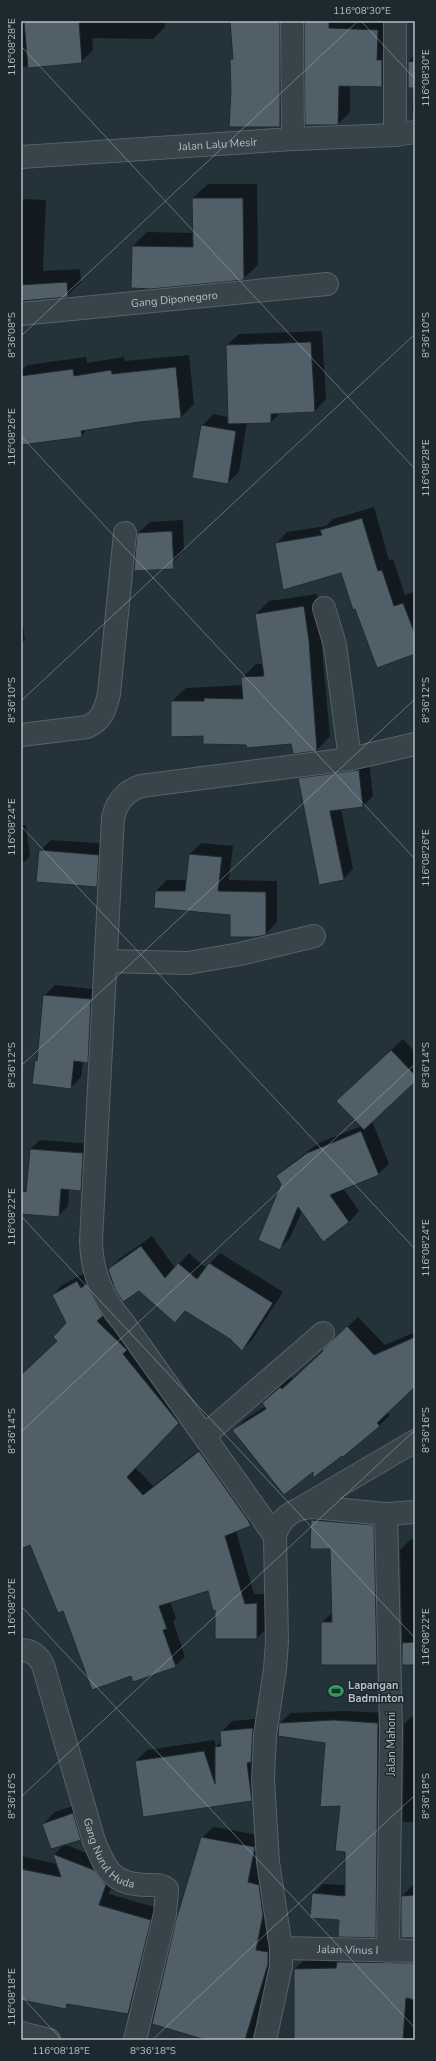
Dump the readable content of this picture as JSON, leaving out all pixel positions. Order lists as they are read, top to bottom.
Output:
{
  "streets": {
    "street": [
      "Jalan Lalu Mesir",
      "Gang Diponegoro",
      "Jalan Mahoni",
      "Gang Nurul Huda",
      "Jalan Vinus I"
    ]
  },
  "crossings": [
    ["Jalan Mahoni", "Jalan Vinus I"]
  ],
  "places": {
    "sports": ["Lapangan Badminton"]
  },
  "coordinates": [
    "116°08'30\"E",
    "116°08'28\"E",
    "8°36'10\"S",
    "8°36'08\"S",
    "116°08'26\"E",
    "8°36'12\"S",
    "116°08'24\"E",
    "8°36'14\"S",
    "116°08'22\"E",
    "8°36'16\"S",
    "116°08'20\"E",
    "8°36'18\"S",
    "116°08'18\"E"
  ]
}
